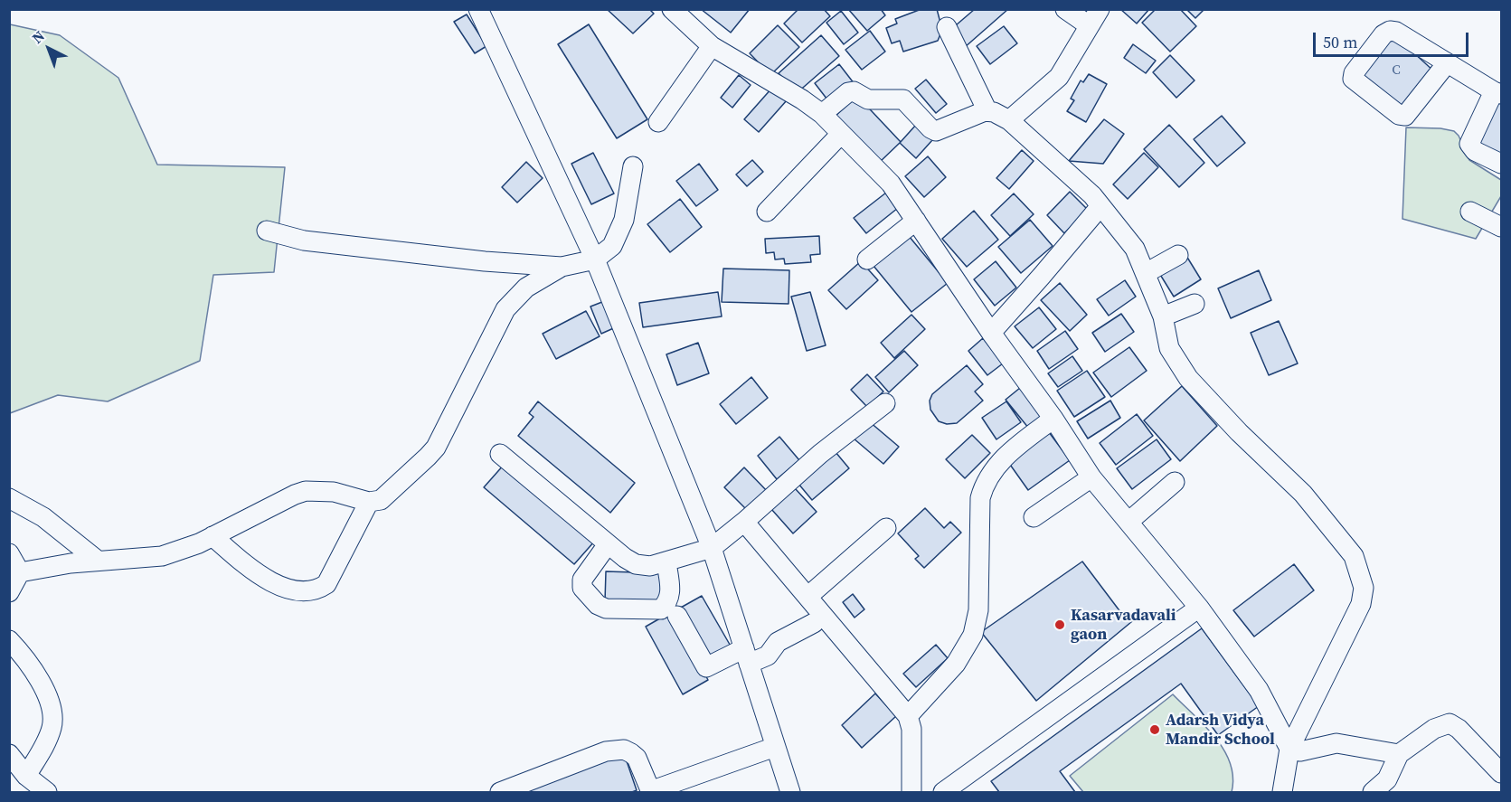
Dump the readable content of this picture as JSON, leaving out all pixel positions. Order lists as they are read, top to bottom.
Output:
{
  "places": ["Kasarvadavali gaon", "Adarsh Vidya Mandir School"],
  "house_numbers": ["C"],
  "scale_bar": "50 m",
  "north": "top left"
}
